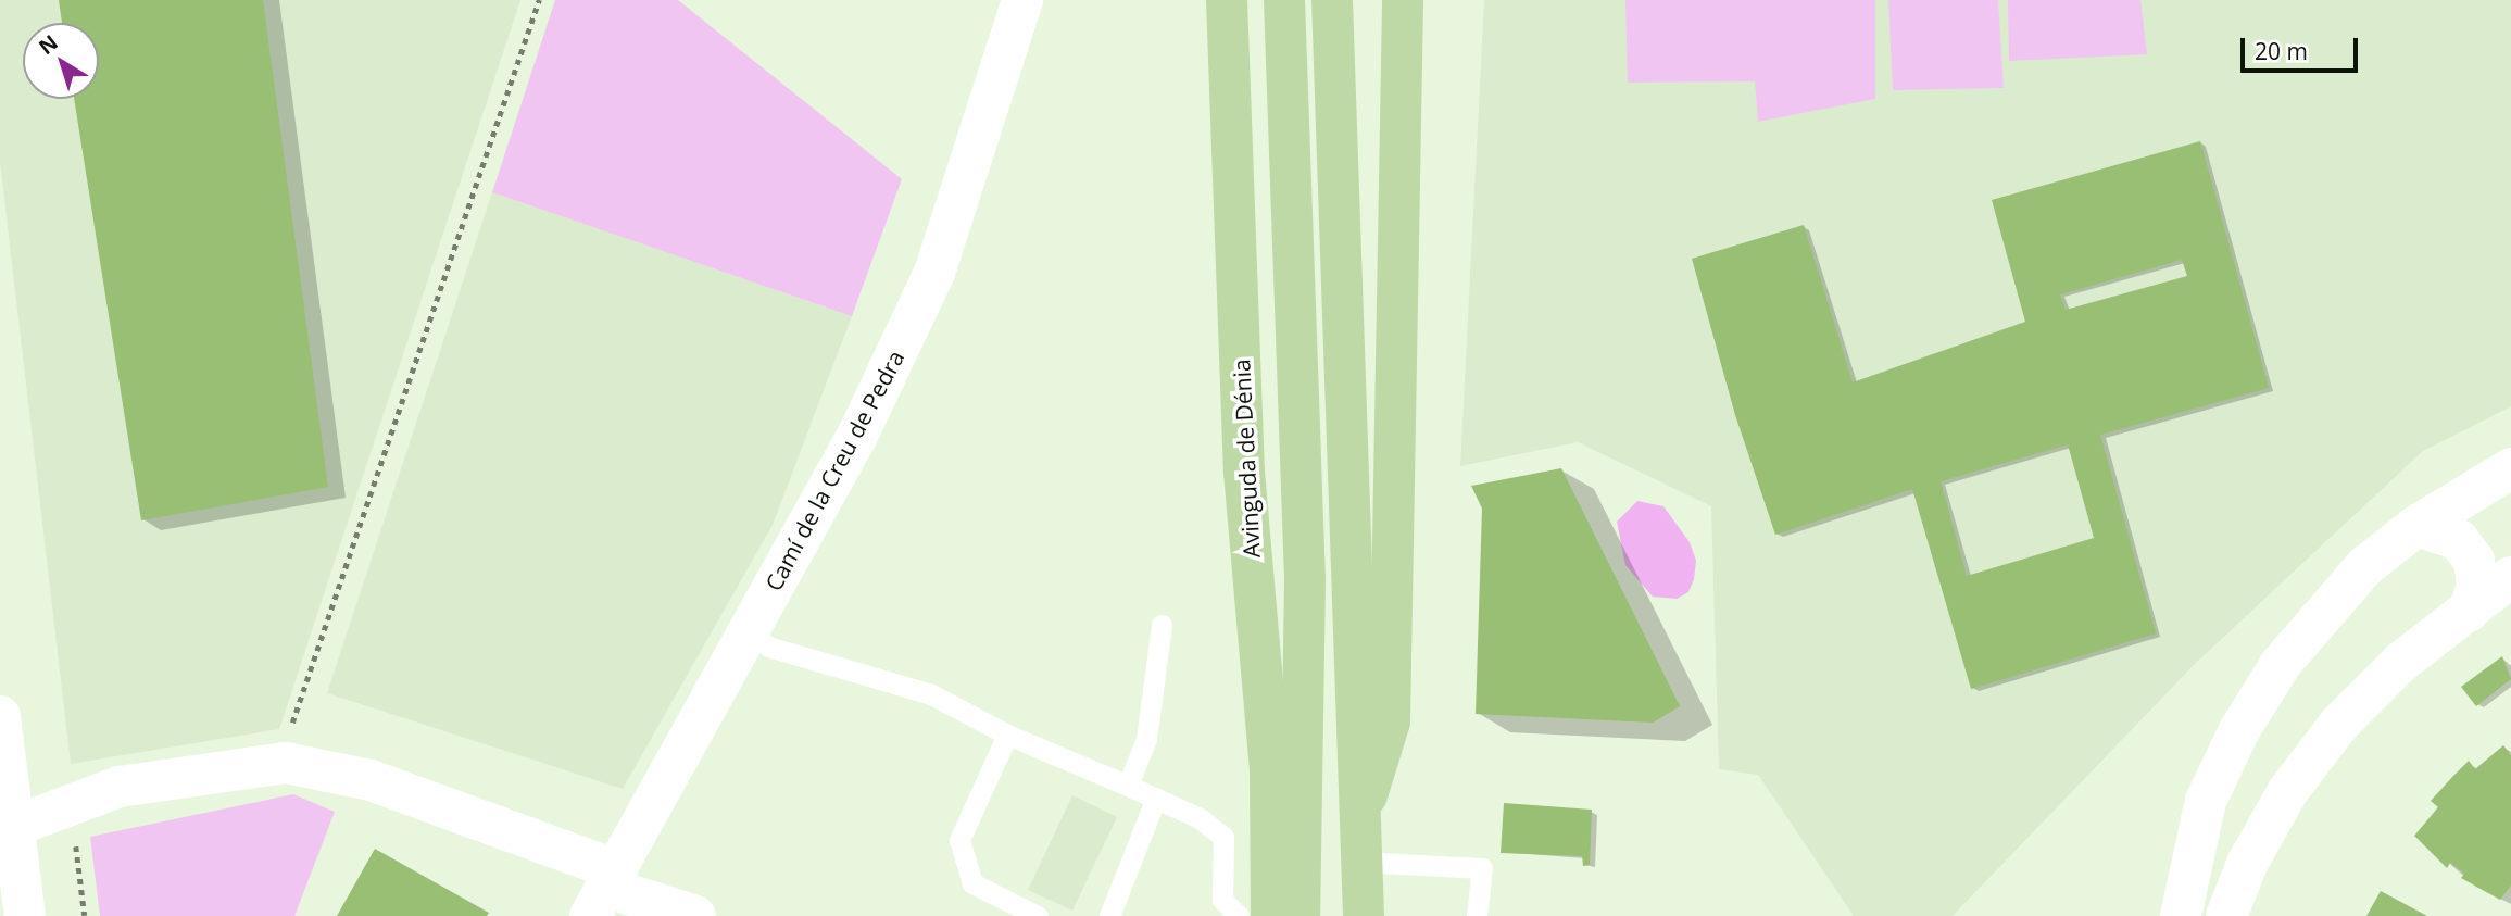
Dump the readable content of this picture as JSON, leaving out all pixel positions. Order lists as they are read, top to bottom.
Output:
{
  "streets": {
    "main road": ["Avinguda de Dénia"],
    "street": ["Camí de la Creu de Pedra"]
  },
  "scale_bar": "20 m",
  "north": "top left"
}
